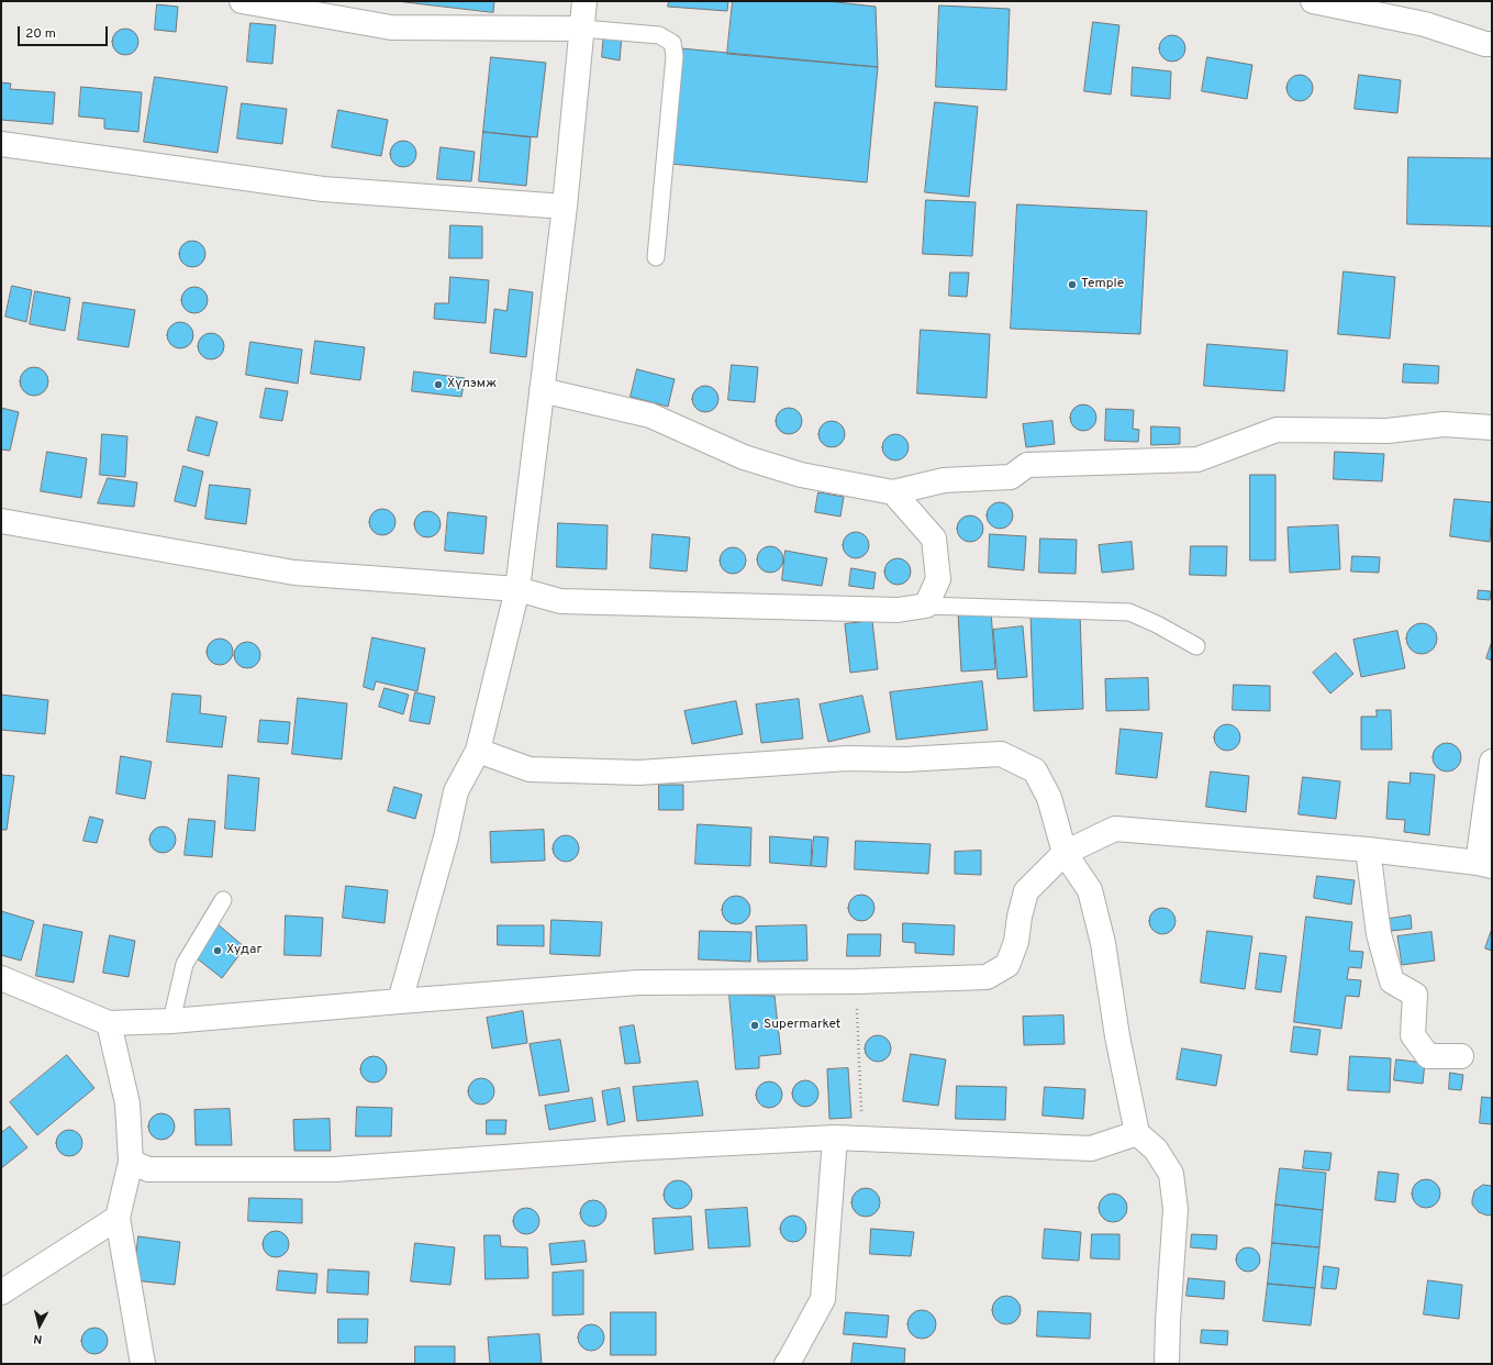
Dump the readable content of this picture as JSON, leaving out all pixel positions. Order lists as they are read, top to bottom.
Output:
{
  "places": [
    "Temple",
    "Хүлэмж",
    "Худаг",
    "Supermarket"
  ],
  "scale_bar": "20 m",
  "north": "bottom"
}
